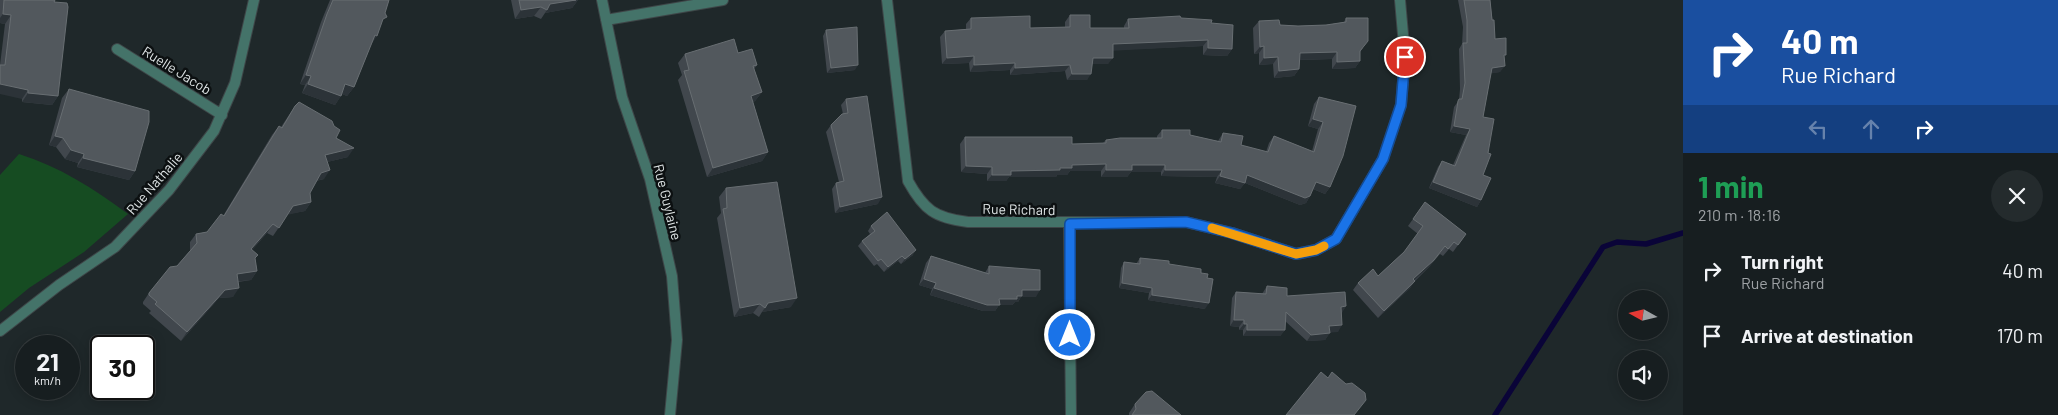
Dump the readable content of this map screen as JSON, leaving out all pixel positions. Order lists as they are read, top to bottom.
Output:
{
  "streets": {
    "street": [
      "Ruelle Jacob",
      "Rue Nathalie",
      "Rue Guylaine",
      "Rue Richard"
    ]
  },
  "crossings": [
    ["Ruelle Jacob", "Rue Nathalie"]
  ],
  "north": "left",
  "page": {
    "turn": ["40 m", "Rue Richard"],
    "heading": ["1 min", "210 m · 18:16"],
    "list": [
      {
        "name": "Turn right",
        "note": "Rue Richard",
        "value": "40 m"
      },
      {
        "name": "Arrive at destination",
        "value": "170 m"
      }
    ],
    "speed": "21 km/h",
    "limit": "30"
  }
}
